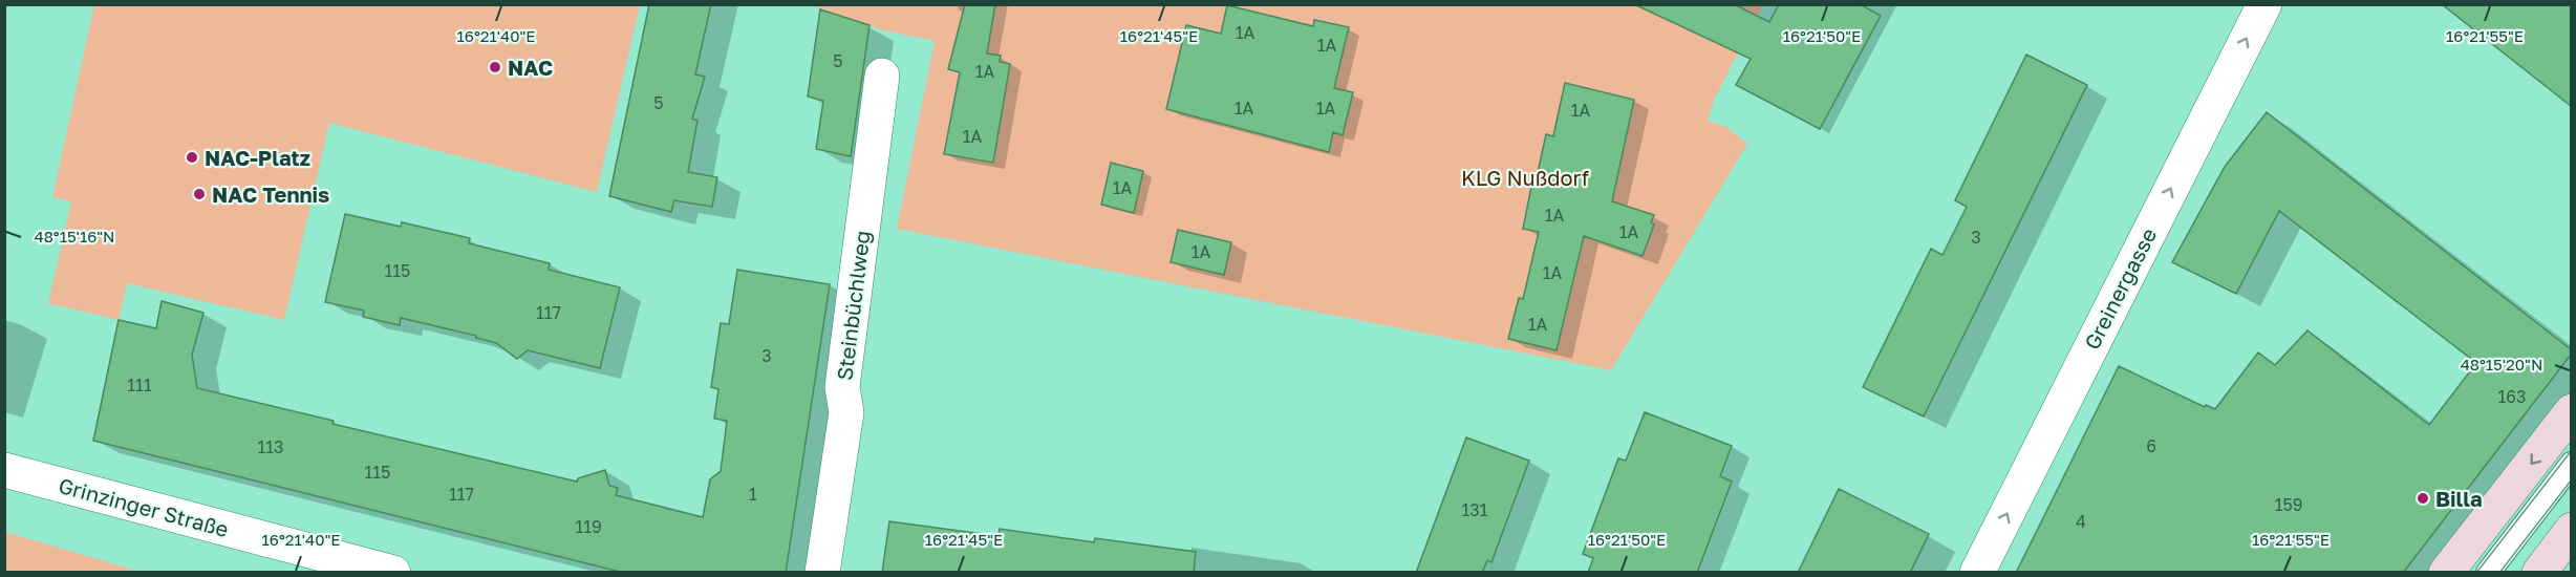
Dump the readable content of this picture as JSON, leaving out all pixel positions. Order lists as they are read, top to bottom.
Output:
{
  "streets": {
    "street": ["Greinergasse", "Steinbüchlweg", "Grinzinger Straße"]
  },
  "one_way": ["Greinergasse"],
  "parks": ["KLG Nußdorf"],
  "places": [
    "NAC",
    "NAC-Platz",
    "NAC Tennis",
    "Billa"
  ],
  "house_numbers": [
    "1A",
    "1A",
    "5",
    "1A",
    "5",
    "1A",
    "1A",
    "1A",
    "1A",
    "1A",
    "1A",
    "1A",
    "3",
    "1A",
    "115",
    "1A",
    "117",
    "1A",
    "3",
    "111",
    "163",
    "6",
    "113",
    "115",
    "117",
    "1",
    "159",
    "131",
    "4",
    "119"
  ],
  "coordinates": [
    "16°21'40\"E",
    "16°21'45\"E",
    "16°21'50\"E",
    "16°21'55\"E",
    "48°15'16\"N",
    "48°15'20\"N"
  ]
}
